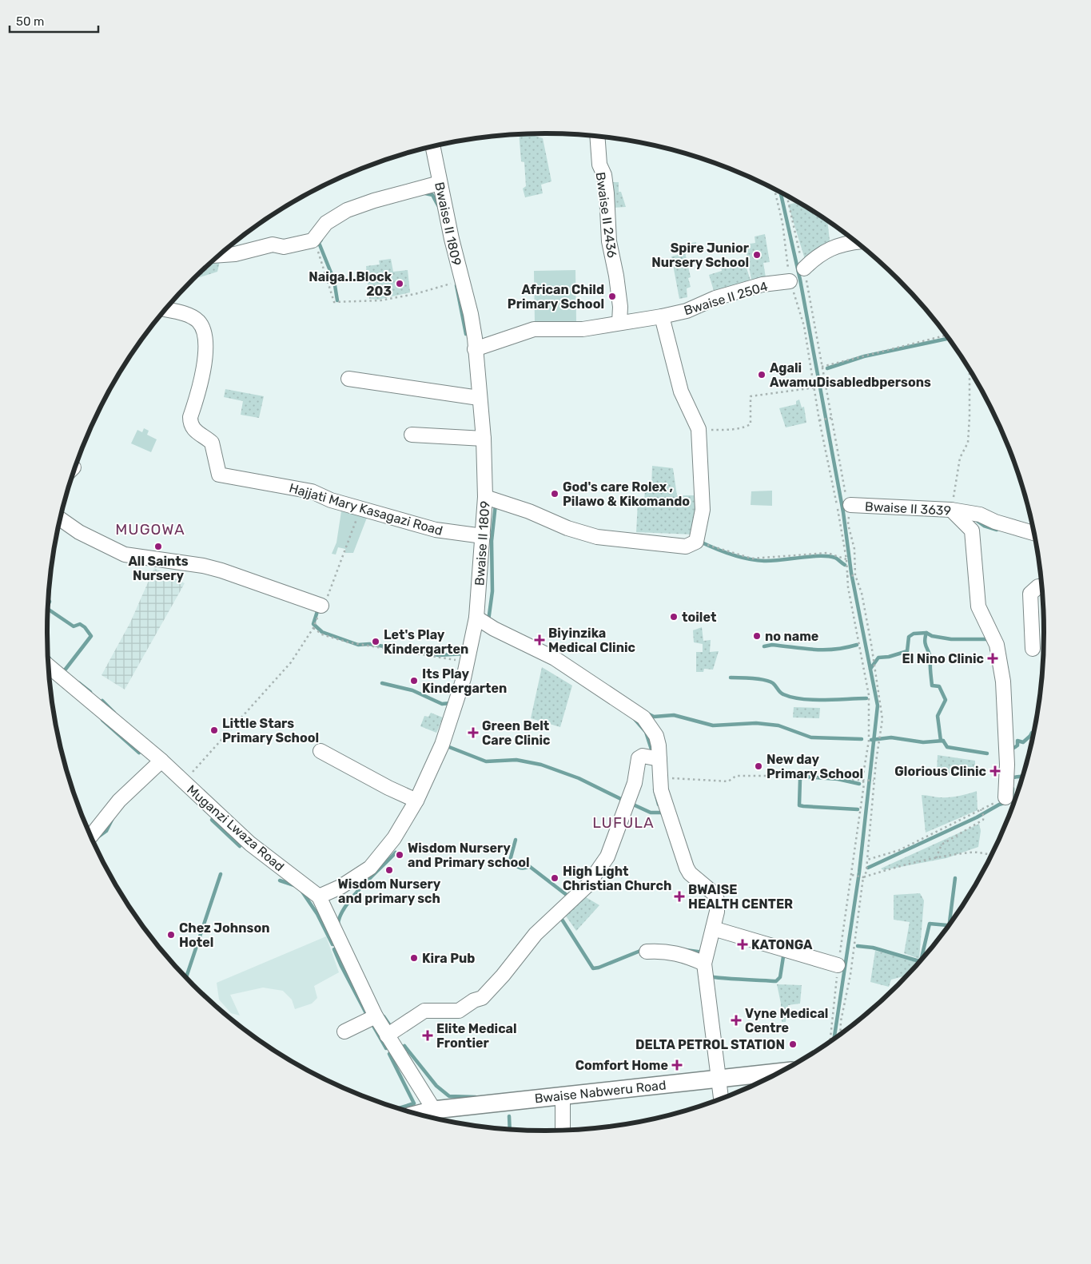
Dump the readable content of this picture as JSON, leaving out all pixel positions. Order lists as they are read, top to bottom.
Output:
{
  "streets": {
    "main road": ["Bwaise Nabweru Road"],
    "street": [
      "Bwaise II 2436",
      "Bwaise II 1809",
      "Bwaise II 2504",
      "Bwaise II 3639",
      "Hajjati Mary Kasagazi Road",
      "Muganzi Lwaza Road"
    ]
  },
  "crossings": [
    ["Bwaise II 2436", "Bwaise II 2504"],
    ["Bwaise II 1809", "Bwaise II 2504"],
    ["Bwaise II 1809", "Hajjati Mary Kasagazi Road"],
    ["Bwaise II 1809", "Muganzi Lwaza Road"],
    ["Muganzi Lwaza Road", "Bwaise Nabweru Road"]
  ],
  "districts": ["MUGOWA", "LUFULA"],
  "places": {
    "other": [
      "Spire Junior Nursery School",
      "Naiga.I.Block 203",
      "African Child Primary School",
      "Agali AwamuDisabledbpersons",
      "God's care Rolex , Pilawo & Kikomando",
      "All Saints Nursery",
      "toilet",
      "no name",
      "Let's Play Kindergarten",
      "Its Play Kindergarten",
      "Little Stars Primary School",
      "New day Primary School",
      "Wisdom Nursery and Primary school",
      "Wisdom Nursery and primary sch",
      "High Light Christian Church",
      "Chez Johnson Hotel",
      "Kira Pub",
      "DELTA PETROL STATION"
    ],
    "health": [
      "Biyinzika Medical Clinic",
      "El Nino Clinic",
      "Green Belt Care Clinic",
      "Glorious Clinic",
      "BWAISE HEALTH CENTER",
      "KATONGA",
      "Vyne Medical Centre",
      "Elite Medical Frontier",
      "Comfort Home"
    ]
  },
  "scale_bar": "50 m"
}
